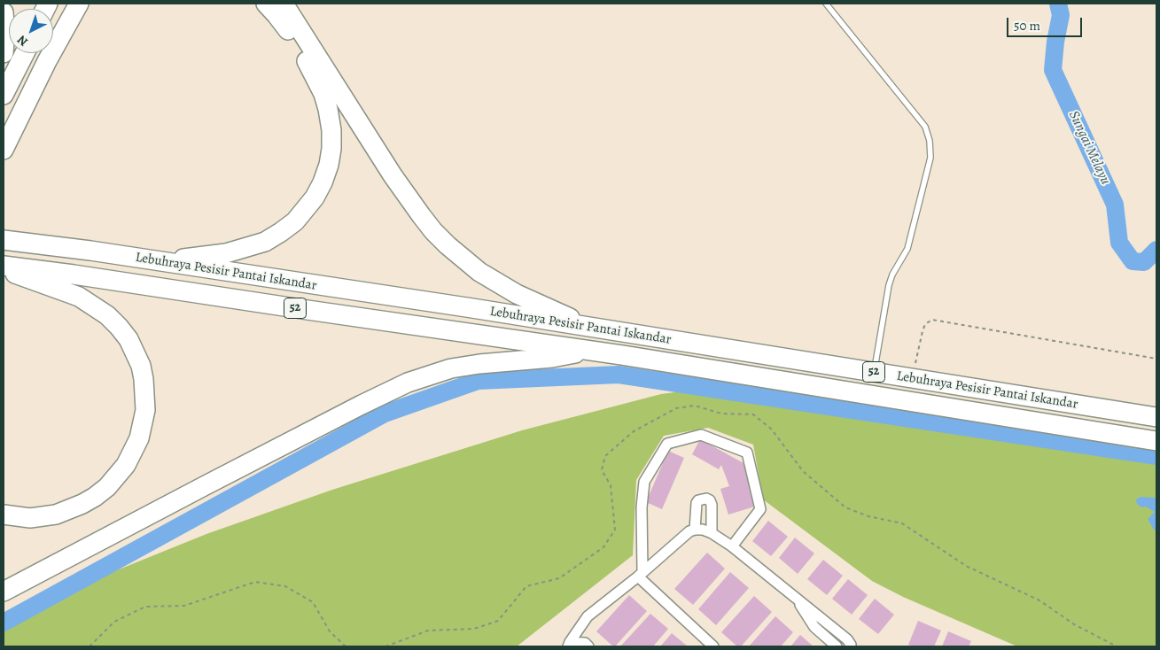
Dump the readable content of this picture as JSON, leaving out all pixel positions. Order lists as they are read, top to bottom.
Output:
{
  "streets": {
    "highway": ["Lebuhraya Pesisir Pantai Iskandar", "52"]
  },
  "water": ["Sungai Melayu"],
  "scale_bar": "50 m",
  "north": "bottom left"
}
